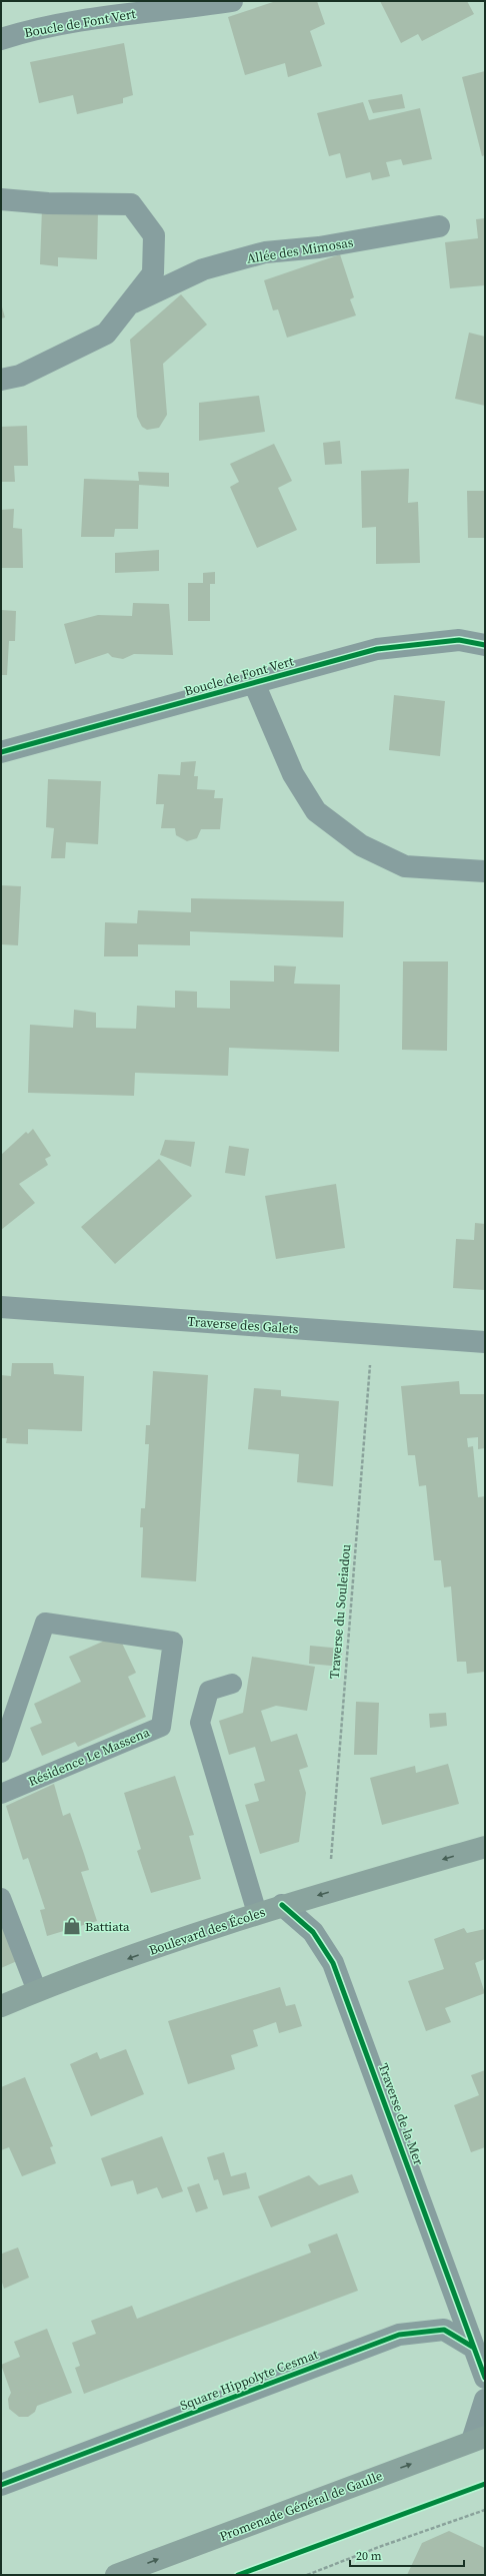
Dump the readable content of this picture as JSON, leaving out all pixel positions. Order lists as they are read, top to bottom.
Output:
{
  "streets": {
    "main road": ["Boulevard des Écoles", "Promenade Général de Gaulle"],
    "street": [
      "Boucle de Font Vert",
      "Allée des Mimosas",
      "Traverse des Galets",
      "Traverse de la Mer",
      "Square Hippolyte Cesmat"
    ],
    "lane": ["Résidence Le Massena"],
    "path": ["Traverse du Souleiadou"]
  },
  "crossings": [
    ["Traverse des Galets", "Traverse du Souleiadou"],
    ["Traverse du Souleiadou", "Boulevard des Écoles"],
    ["Boulevard des Écoles", "Traverse de la Mer"],
    ["Traverse de la Mer", "Square Hippolyte Cesmat"]
  ],
  "one_way": ["Boulevard des Écoles", "Promenade Général de Gaulle"],
  "places": {
    "shop": ["Battiata"]
  },
  "scale_bar": "20 m"
}
